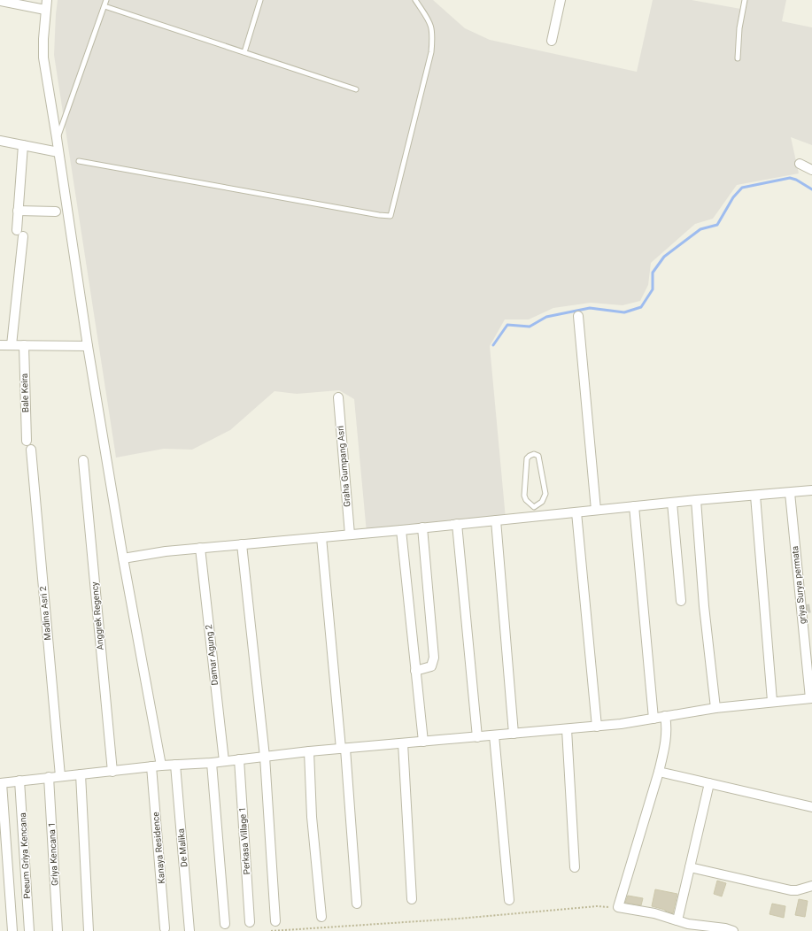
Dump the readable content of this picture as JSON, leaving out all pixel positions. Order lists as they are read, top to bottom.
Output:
{
  "streets": {
    "street": [
      "Bale Keira",
      "Graha Gumpang Asri",
      "griya Surya permata",
      "Madina Asri 2",
      "Anggrek Regency",
      "Damar Agung 2",
      "Perkasa Village 1",
      "Kanaya Residence",
      "De Malika",
      "Griya Kencana 1",
      "Peeum Griya Kencana"
    ]
  }
}
